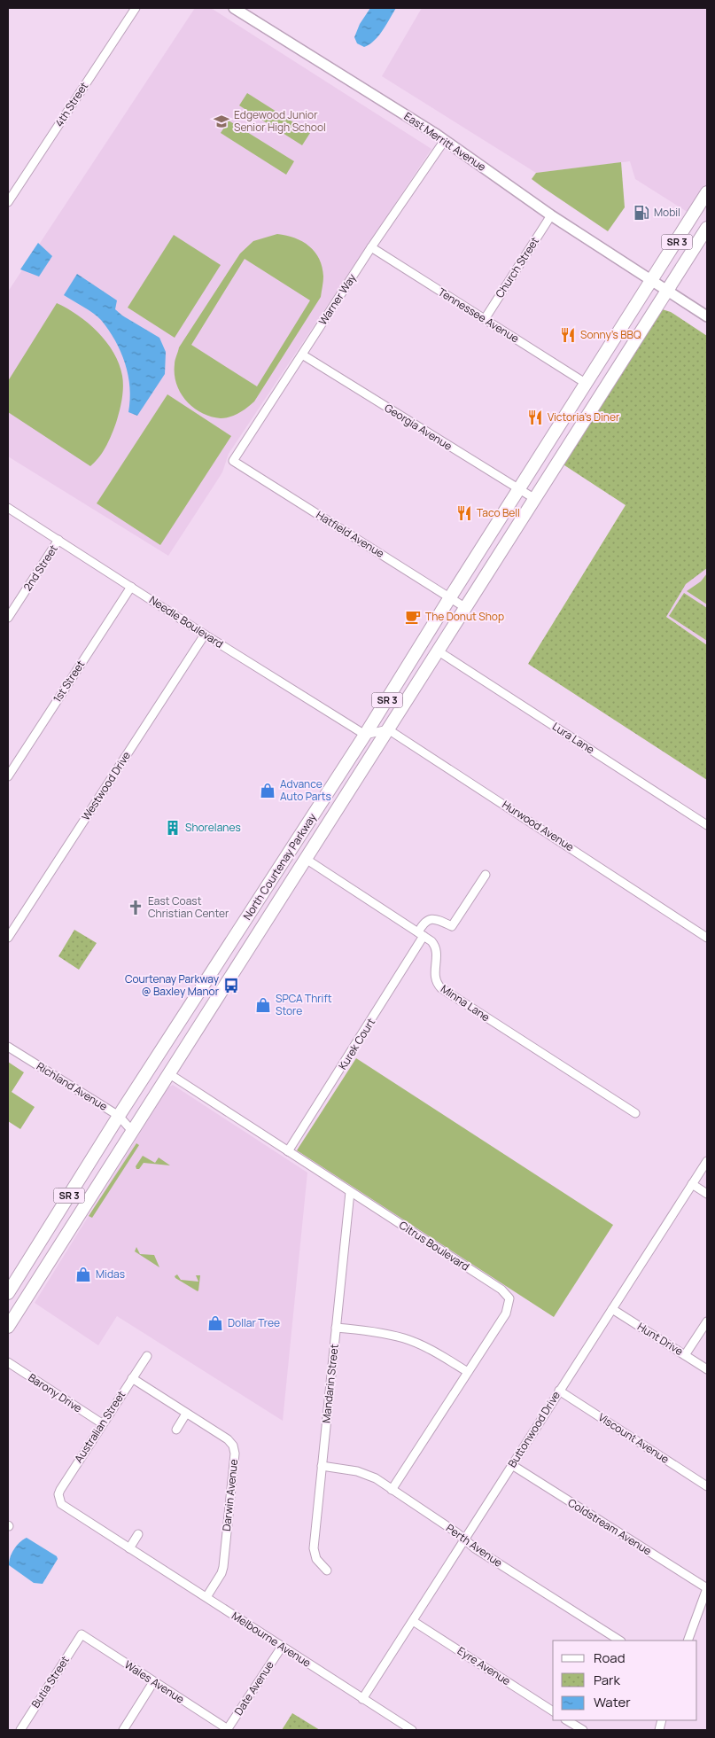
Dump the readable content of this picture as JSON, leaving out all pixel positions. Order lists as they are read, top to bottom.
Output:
{
  "streets": {
    "main road": ["SR 3", "North Courtenay Parkway"],
    "street": [
      "4th Street",
      "East Merritt Avenue",
      "Church Street",
      "Warner Way",
      "Tennessee Avenue",
      "Georgia Avenue",
      "Hatfield Avenue",
      "2nd Street",
      "Needle Boulevard",
      "1st Street",
      "Lura Lane",
      "Westwood Drive",
      "Hurwood Avenue",
      "Minna Lane",
      "Kurek Court",
      "Richland Avenue",
      "Citrus Boulevard",
      "Hunt Drive",
      "Mandarin Street",
      "Barony Drive",
      "Australian Street",
      "Buttonwood Drive",
      "Viscount Avenue",
      "Darwin Avenue",
      "Coldstream Avenue",
      "Perth Avenue",
      "Melbourne Avenue",
      "Eyre Avenue",
      "Butia Street",
      "Wales Avenue",
      "Date Avenue"
    ]
  },
  "crossings": [
    ["East Merritt Avenue", "Church Street"],
    ["East Merritt Avenue", "Warner Way"],
    ["East Merritt Avenue", "North Courtenay Parkway"],
    ["Church Street", "Tennessee Avenue"],
    ["Warner Way", "Tennessee Avenue"],
    ["Warner Way", "Georgia Avenue"],
    ["Warner Way", "Hatfield Avenue"],
    ["Tennessee Avenue", "North Courtenay Parkway"],
    ["Georgia Avenue", "North Courtenay Parkway"],
    ["Hatfield Avenue", "North Courtenay Parkway"],
    ["2nd Street", "Needle Boulevard"],
    ["Needle Boulevard", "1st Street"],
    ["Needle Boulevard", "Westwood Drive"],
    ["Needle Boulevard", "North Courtenay Parkway"],
    ["Lura Lane", "North Courtenay Parkway"],
    ["Hurwood Avenue", "North Courtenay Parkway"],
    ["North Courtenay Parkway", "Minna Lane"],
    ["North Courtenay Parkway", "Richland Avenue"],
    ["North Courtenay Parkway", "Citrus Boulevard"],
    ["Minna Lane", "Kurek Court"],
    ["Kurek Court", "Citrus Boulevard"],
    ["Citrus Boulevard", "Mandarin Street"],
    ["Citrus Boulevard", "Perth Avenue"],
    ["Hunt Drive", "Buttonwood Drive"],
    ["Mandarin Street", "Perth Avenue"],
    ["Barony Drive", "Australian Street"],
    ["Australian Street", "Darwin Avenue"],
    ["Australian Street", "Melbourne Avenue"],
    ["Buttonwood Drive", "Viscount Avenue"],
    ["Buttonwood Drive", "Coldstream Avenue"],
    ["Buttonwood Drive", "Perth Avenue"],
    ["Buttonwood Drive", "Melbourne Avenue"],
    ["Buttonwood Drive", "Eyre Avenue"],
    ["Darwin Avenue", "Melbourne Avenue"],
    ["Melbourne Avenue", "Date Avenue"],
    ["Butia Street", "Wales Avenue"],
    ["Wales Avenue", "Date Avenue"]
  ],
  "places": {
    "school or university": ["Edgewood Junior Senior High School"],
    "fuel station": ["Mobil"],
    "restaurant": ["Sonny's BBQ", "Victoria's Diner", "Taco Bell"],
    "cafe": ["The Donut Shop"],
    "shop": [
      "Advance Auto Parts",
      "SPCA Thrift Store",
      "Midas",
      "Dollar Tree"
    ],
    "building": ["Shorelanes"],
    "church": ["East Coast Christian Center"],
    "bus stop": ["Courtenay Parkway @ Baxley Manor"]
  },
  "legend": ["Road", "Park", "Water"]
}
